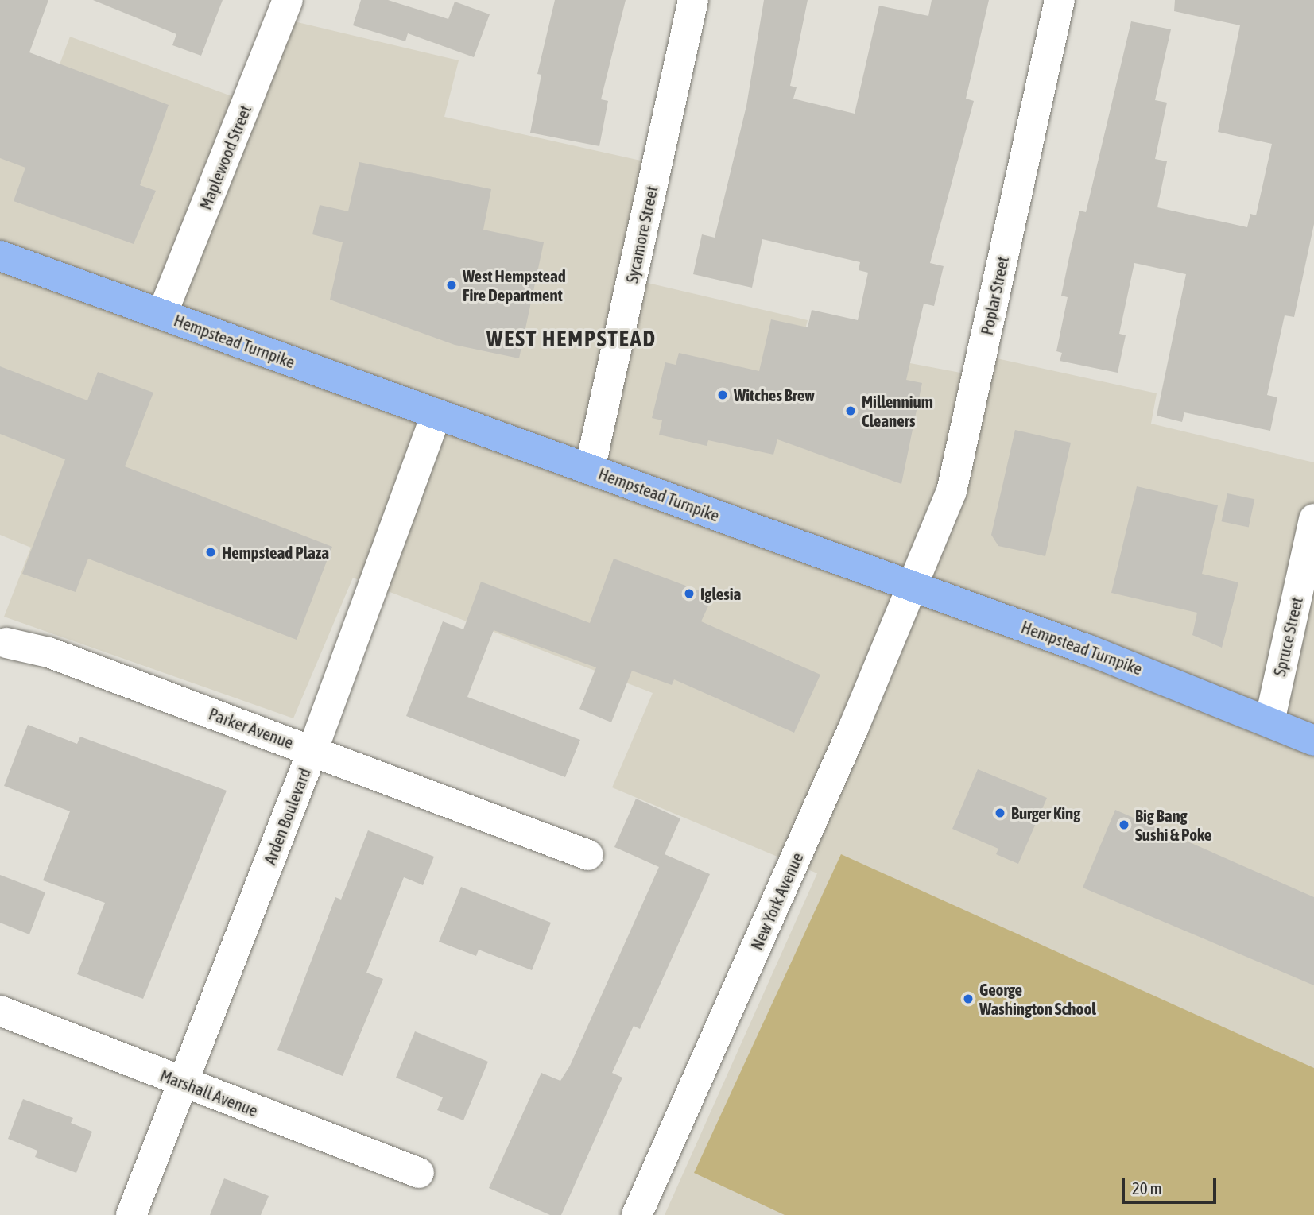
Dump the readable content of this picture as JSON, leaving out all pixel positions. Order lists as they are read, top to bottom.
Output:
{
  "streets": {
    "main road": ["Hempstead Turnpike"],
    "street": [
      "Maplewood Street",
      "Sycamore Street",
      "Poplar Street",
      "Spruce Street",
      "Parker Avenue",
      "Arden Boulevard",
      "New York Avenue",
      "Marshall Avenue"
    ]
  },
  "crossings": [
    ["Maplewood Street", "Hempstead Turnpike"],
    ["Sycamore Street", "Hempstead Turnpike"],
    ["Poplar Street", "Hempstead Turnpike"],
    ["Poplar Street", "New York Avenue"],
    ["Hempstead Turnpike", "Spruce Street"],
    ["Hempstead Turnpike", "Arden Boulevard"],
    ["Hempstead Turnpike", "New York Avenue"],
    ["Parker Avenue", "Arden Boulevard"],
    ["Arden Boulevard", "Marshall Avenue"]
  ],
  "districts": ["WEST HEMPSTEAD"],
  "places": [
    "West Hempstead Fire Department",
    "Witches Brew",
    "Millennium Cleaners",
    "Hempstead Plaza",
    "Iglesia",
    "Burger King",
    "Big Bang Sushi & Poke",
    "George Washington School"
  ],
  "scale_bar": "20 m"
}
